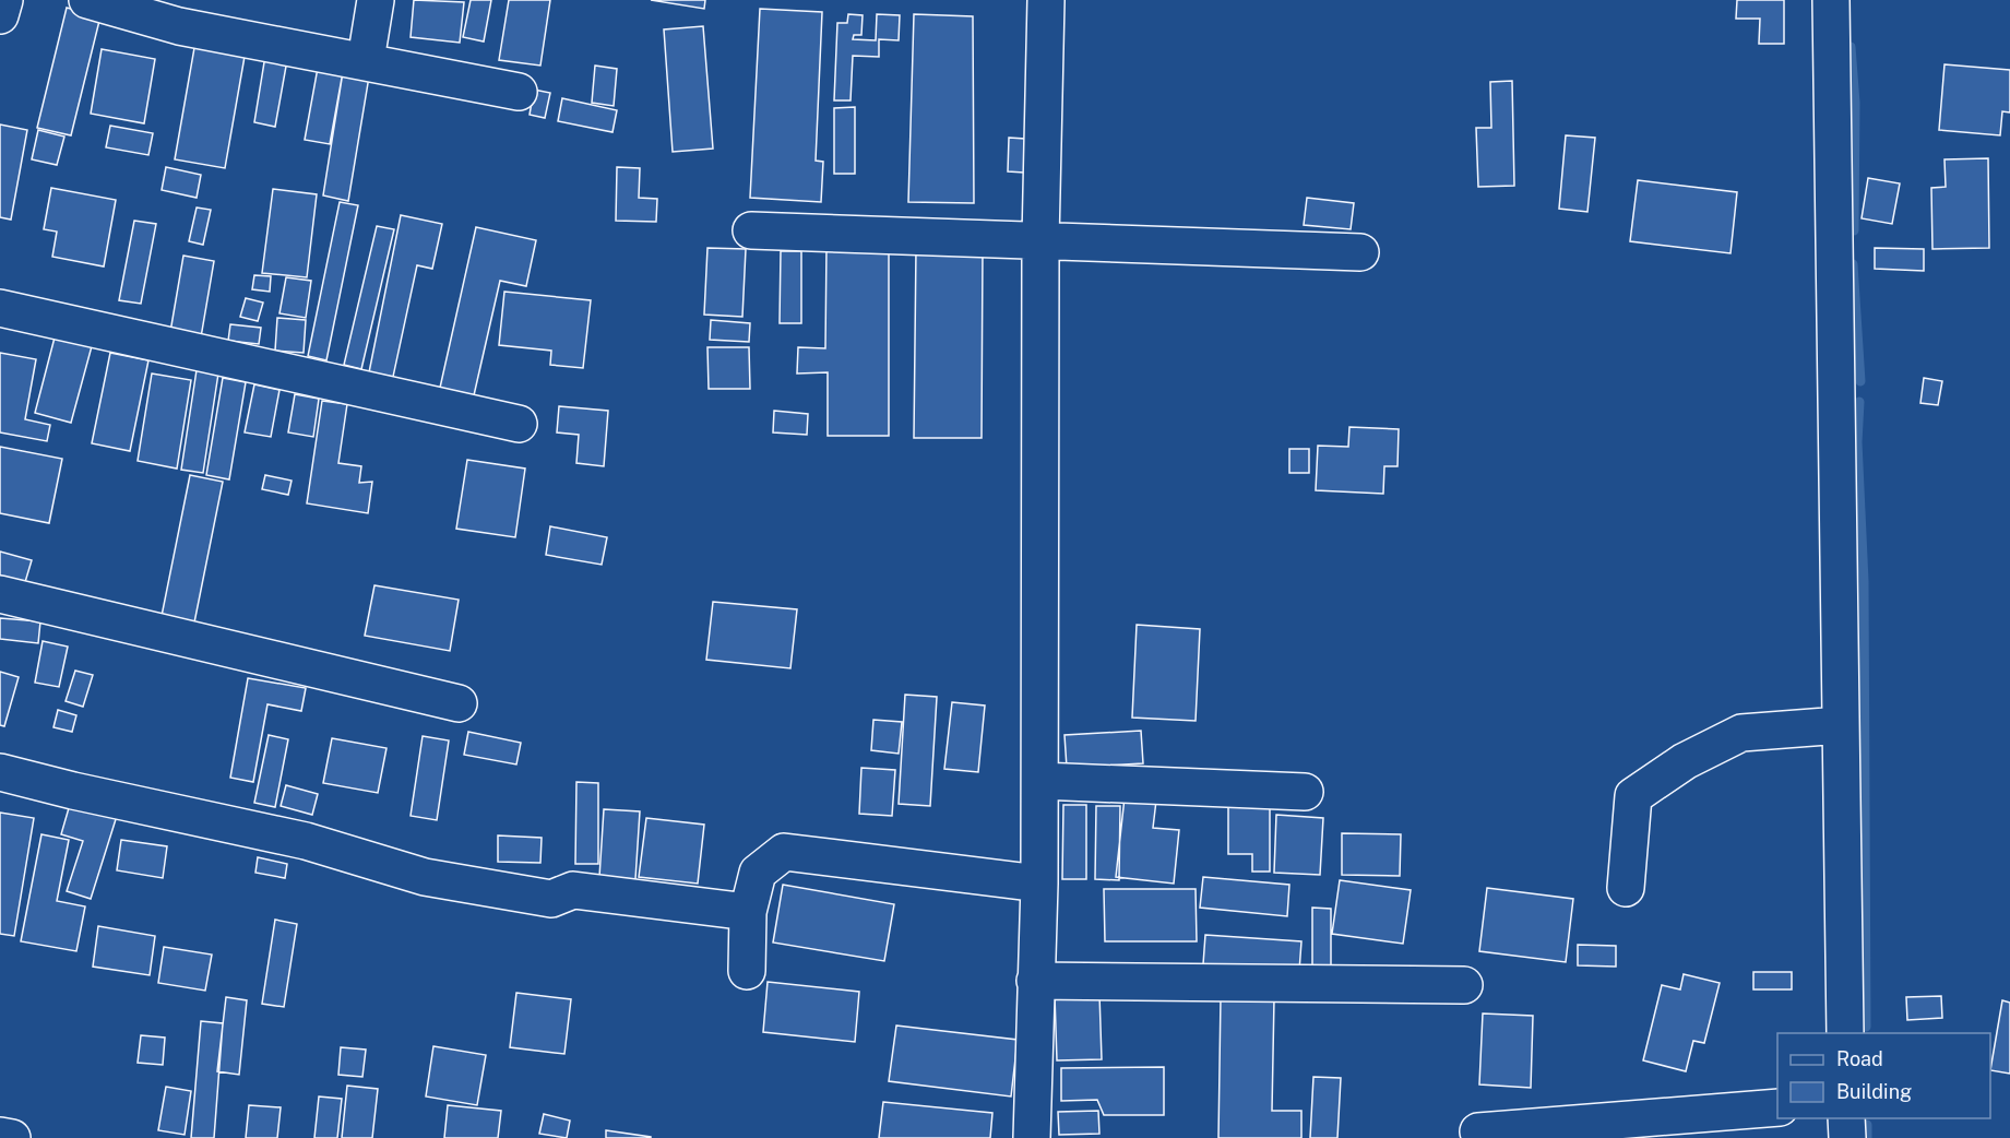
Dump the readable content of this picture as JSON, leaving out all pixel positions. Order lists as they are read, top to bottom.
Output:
{
  "legend": ["Road", "Building"]
}
